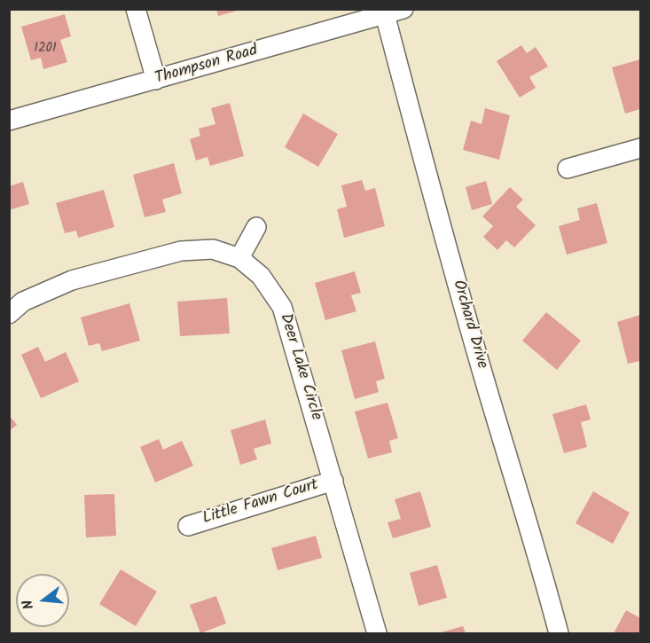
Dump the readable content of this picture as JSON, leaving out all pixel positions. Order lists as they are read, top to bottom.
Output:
{
  "streets": {
    "street": [
      "Thompson Road",
      "Orchard Drive",
      "Deer Lake Circle",
      "Little Fawn Court"
    ]
  },
  "crossings": [
    ["Thompson Road", "Orchard Drive"],
    ["Deer Lake Circle", "Little Fawn Court"]
  ],
  "house_numbers": ["1201"],
  "north": "left"
}
